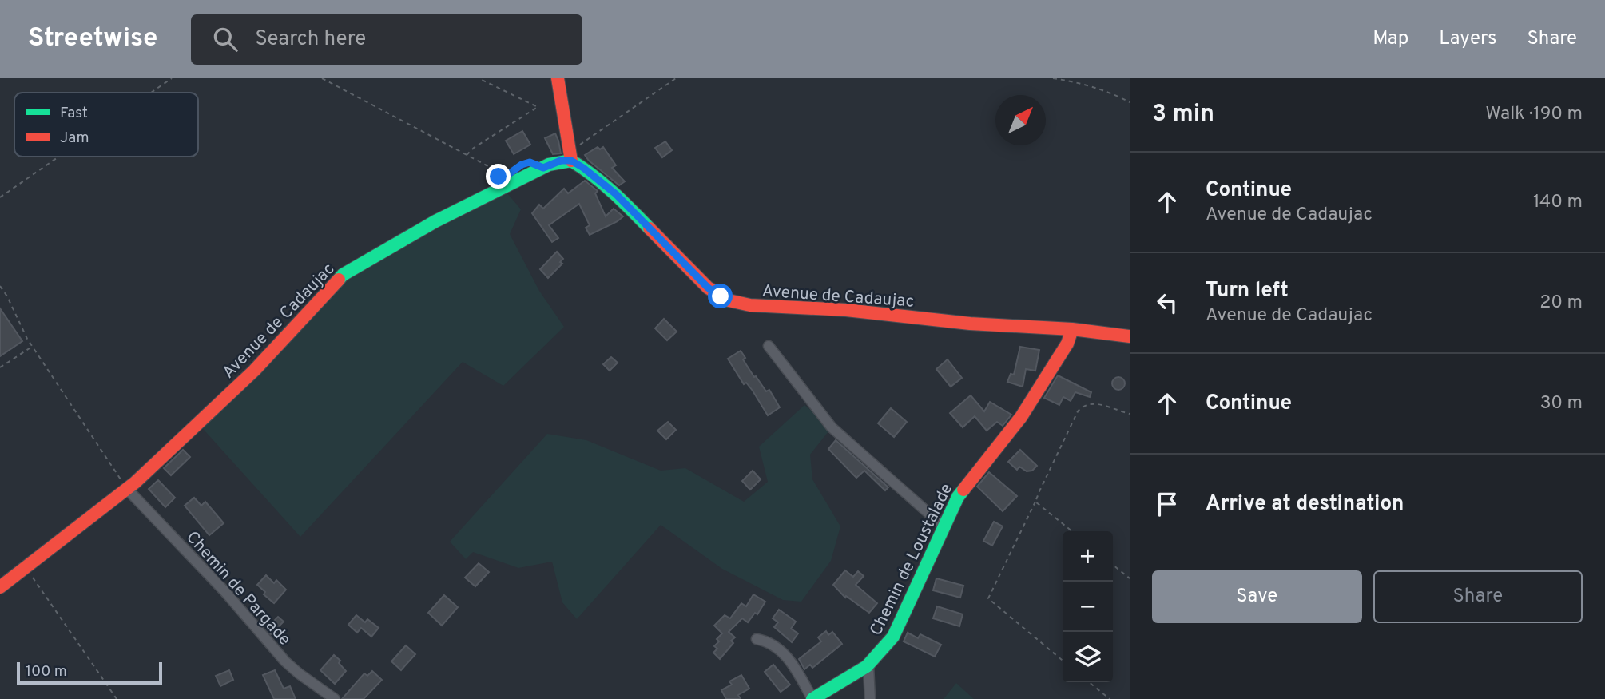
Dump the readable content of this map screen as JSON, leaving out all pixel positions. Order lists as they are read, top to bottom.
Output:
{
  "streets": {
    "street": ["Avenue de Cadaujac", "Chemin de Loustalade", "Chemin de Pargade"]
  },
  "crossings": [
    ["Avenue de Cadaujac", "Chemin de Loustalade"],
    ["Avenue de Cadaujac", "Chemin de Pargade"]
  ],
  "legend": ["Fast", "Jam"],
  "scale_bar": "100 m",
  "north": "top right",
  "page": {
    "header": "Streetwise",
    "search": "Search here",
    "nav": ["Map", "Layers", "Share"],
    "heading": ["3 min", "Walk · 190 m"],
    "list": [
      ["Continue", "Avenue de Cadaujac", "140 m"],
      ["Turn left", "Avenue de Cadaujac", "20 m"],
      ["Continue", "30 m"],
      "Arrive at destination"
    ],
    "map_buttons": ["+", "−"],
    "buttons": ["Save", "Share"],
    "scale": "100 m"
  }
}
